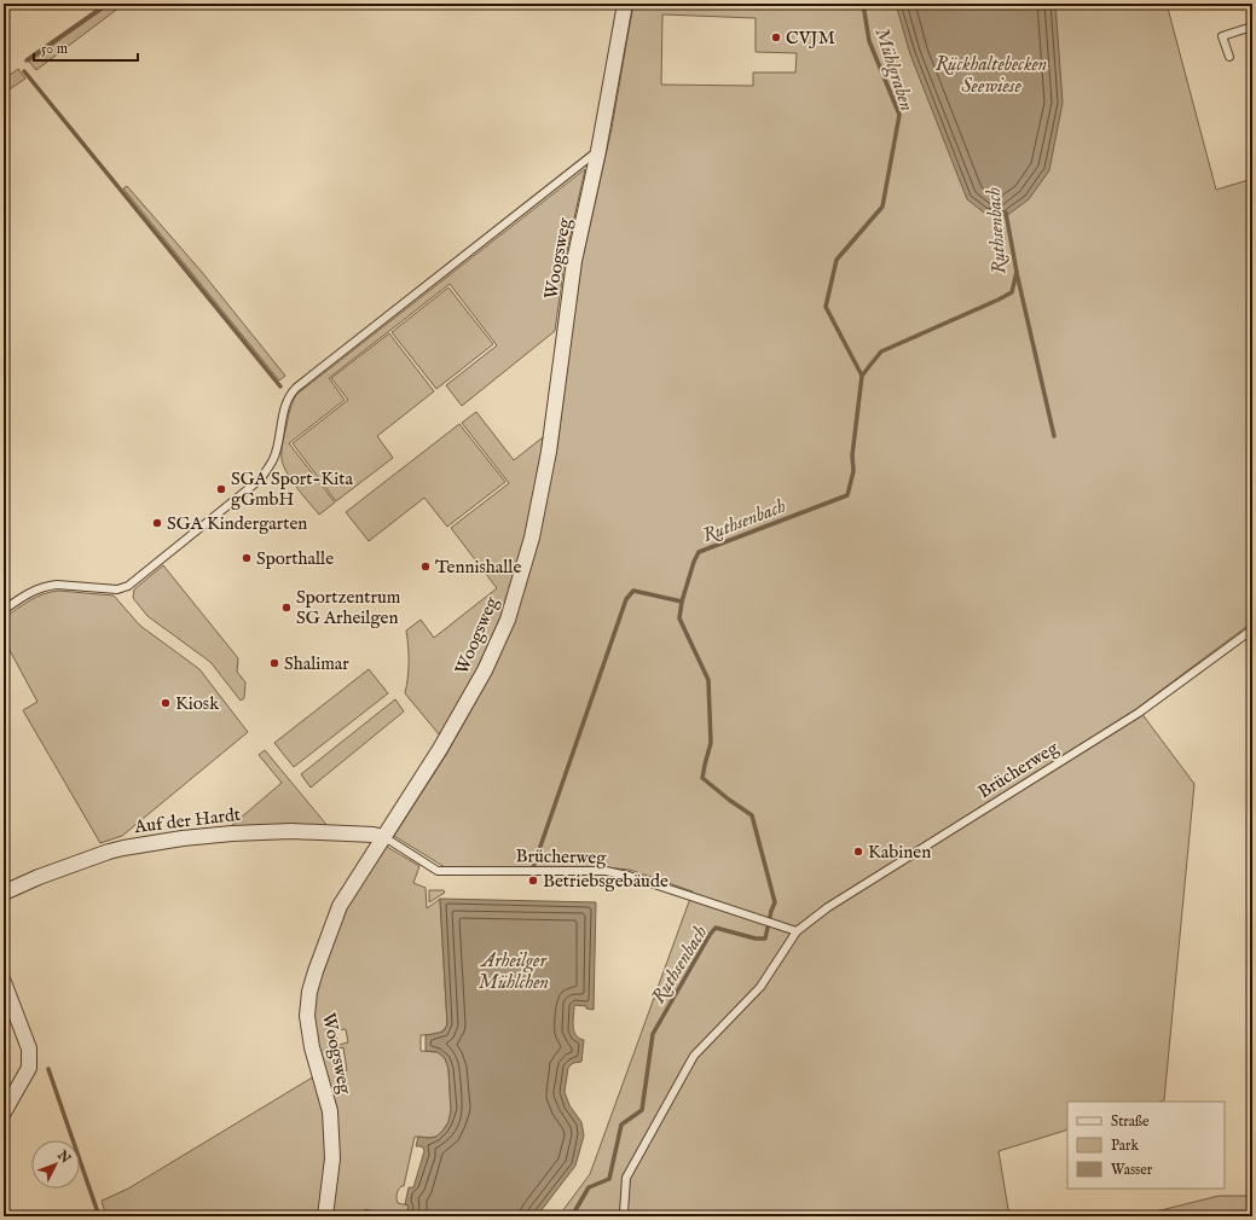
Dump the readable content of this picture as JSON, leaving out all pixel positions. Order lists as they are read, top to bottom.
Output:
{
  "streets": {
    "street": ["Woogsweg", "Auf der Hardt"],
    "lane": ["Brücherweg"]
  },
  "crossings": [
    ["Woogsweg", "Brücherweg"],
    ["Woogsweg", "Auf der Hardt"],
    ["Brücherweg", "Auf der Hardt"]
  ],
  "water": [
    "Rückhaltebecken Seewiese",
    "Mühlgraben",
    "Ruthsenbach",
    "Arheilger Mühlchen"
  ],
  "places": [
    "CVJM",
    "SGA Sport-Kita gGmbH",
    "SGA Kindergarten",
    "Sporthalle",
    "Tennishalle",
    "Sportzentrum SG Arheilgen",
    "Shalimar",
    "Kiosk",
    "Kabinen",
    "Betriebsgebäude"
  ],
  "legend": ["Straße", "Park", "Wasser"],
  "scale_bar": "50 m",
  "north": "top right"
}
